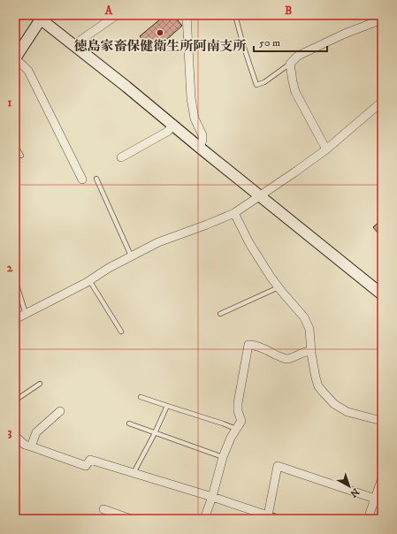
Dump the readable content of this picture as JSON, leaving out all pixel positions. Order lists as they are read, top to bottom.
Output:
{
  "places": ["徳島家畜保健衛生所阿南支所"],
  "scale_bar": "50 m",
  "north": "bottom right",
  "grid": {
    "columns": ["A", "B"],
    "rows": ["1", "2", "3"]
  }
}
